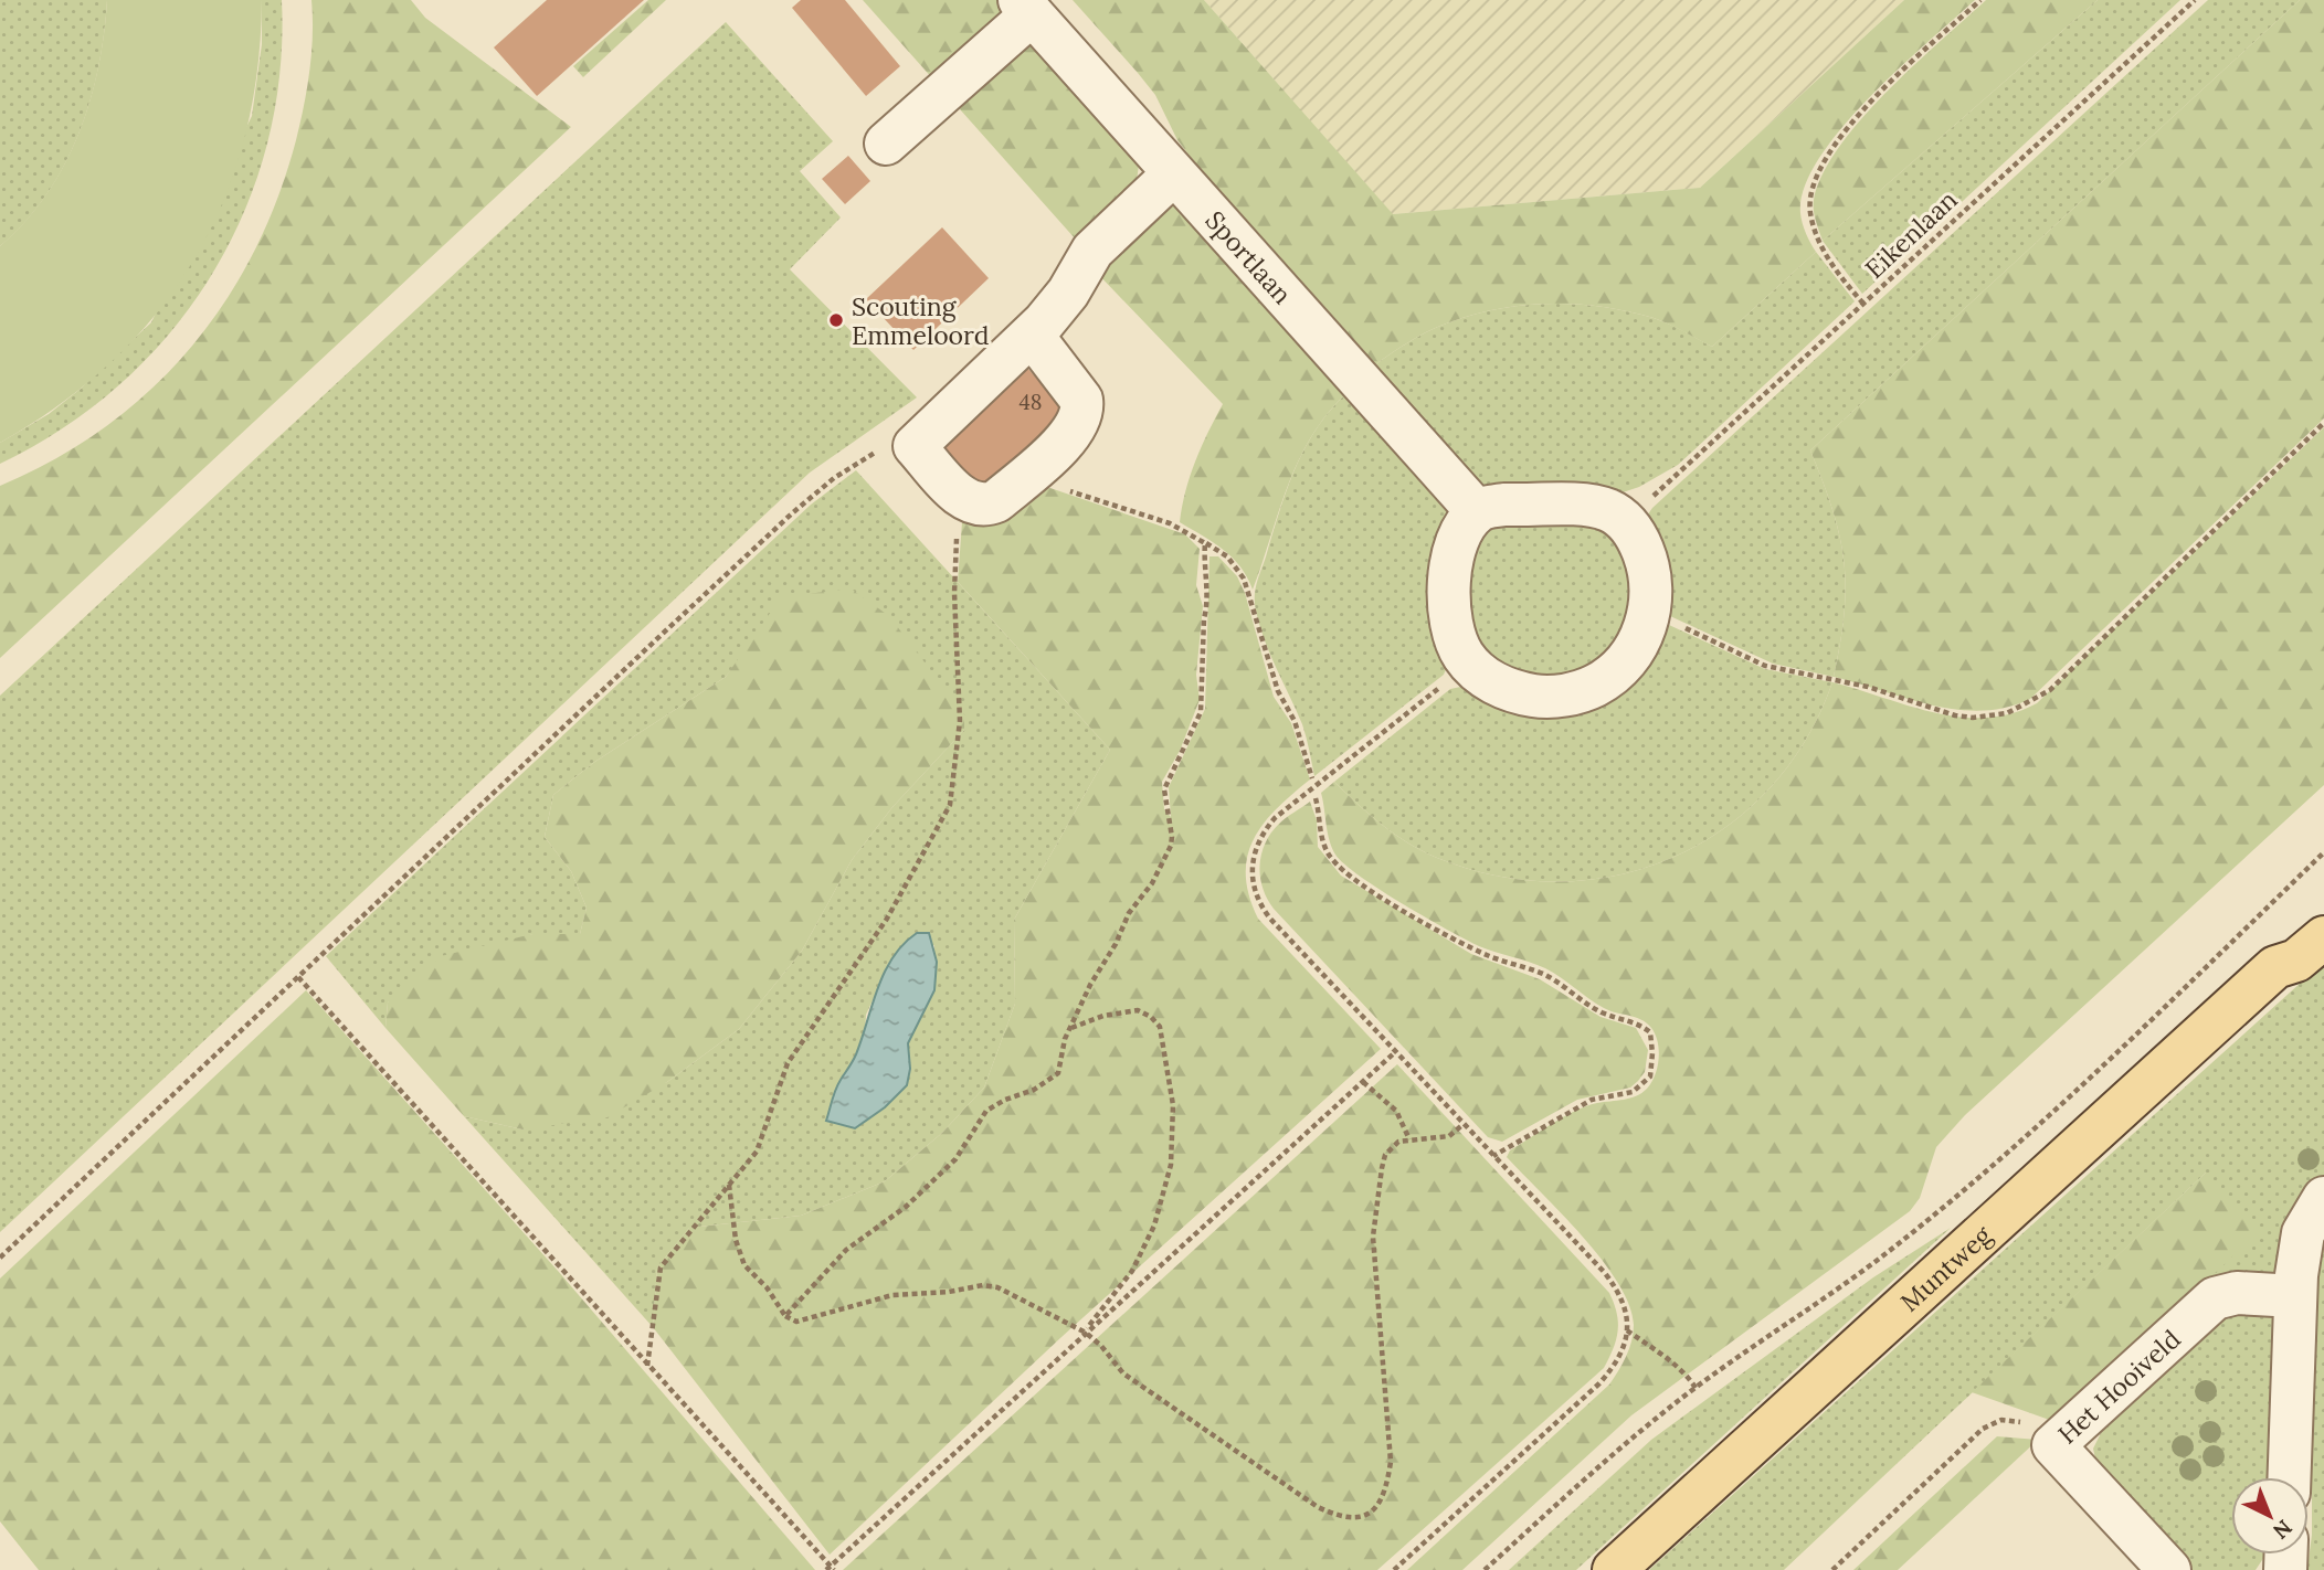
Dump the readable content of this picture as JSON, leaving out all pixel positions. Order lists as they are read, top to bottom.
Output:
{
  "streets": {
    "main road": ["Muntweg"],
    "street": ["Sportlaan", "Het Hooiveld"],
    "path": ["Eikenlaan"]
  },
  "places": ["Scouting Emmeloord"],
  "house_numbers": ["48"],
  "north": "bottom right"
}
